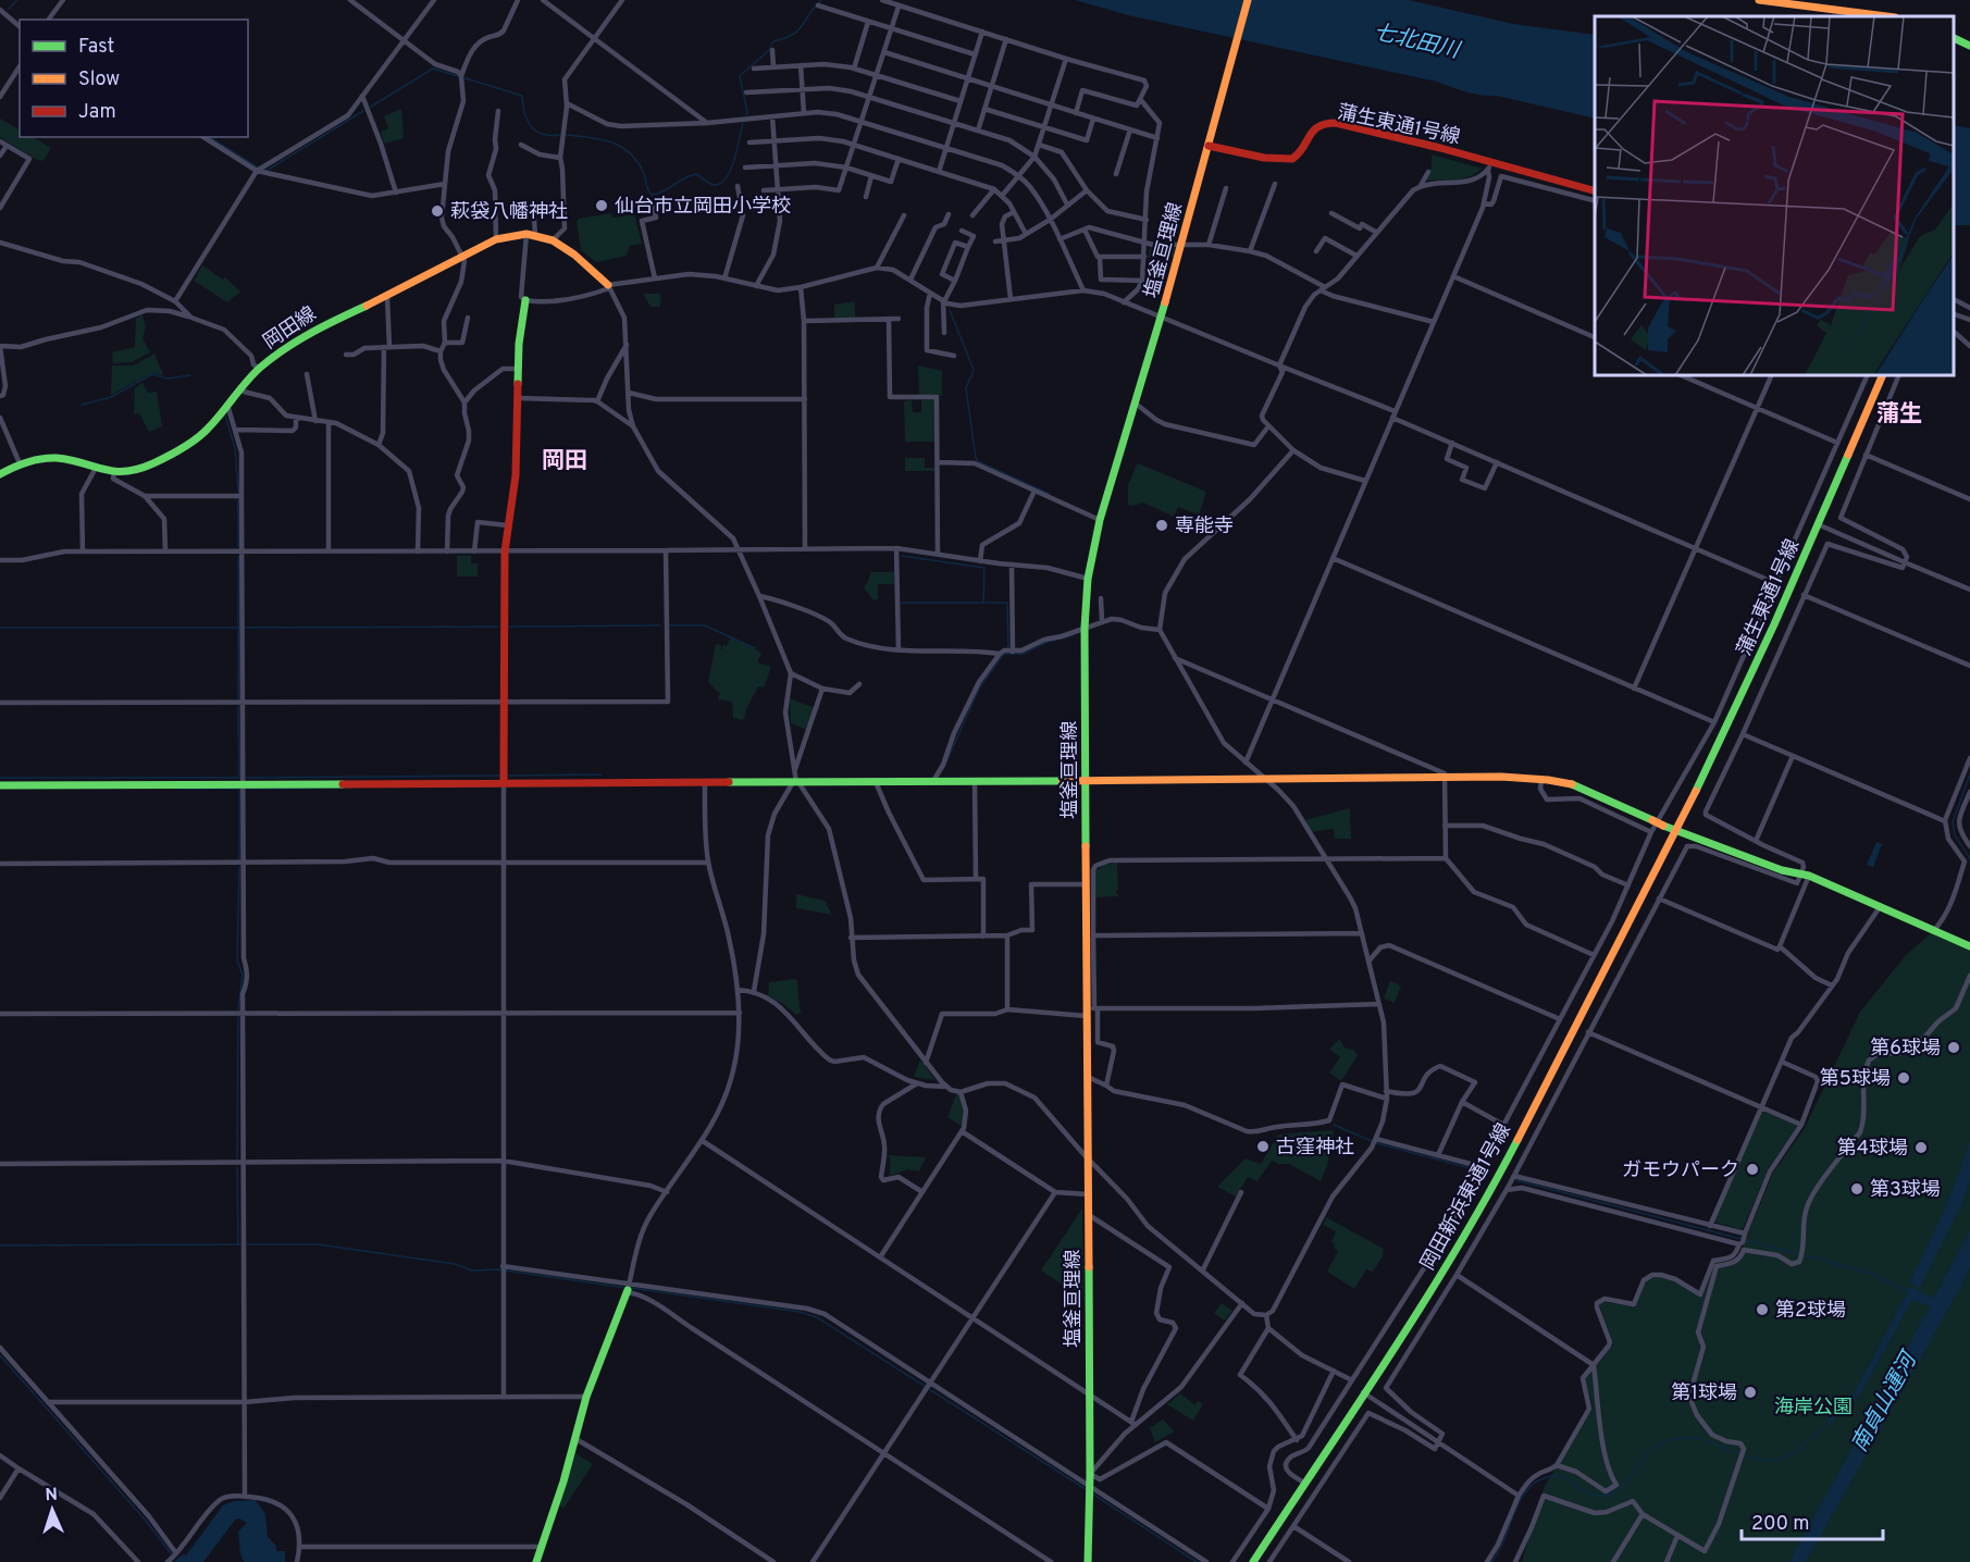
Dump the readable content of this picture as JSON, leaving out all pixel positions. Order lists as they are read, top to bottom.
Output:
{
  "streets": {
    "street": [
      "蒲生東通1号線",
      "塩釜亘理線",
      "岡田線",
      "岡田新浜東通1号線"
    ]
  },
  "crossings": [
    ["蒲生東通1号線", "塩釜亘理線"],
    ["蒲生東通1号線", "岡田新浜東通1号線"]
  ],
  "districts": ["蒲生", "岡田"],
  "water": ["七北田川", "南貞山運河"],
  "parks": ["海岸公園"],
  "places": [
    "仙台市立岡田小学校",
    "萩袋八幡神社",
    "専能寺",
    "第6球場",
    "第5球場",
    "古窪神社",
    "第4球場",
    "ガモウパーク",
    "第3球場",
    "第2球場",
    "第1球場"
  ],
  "legend": ["Fast", "Slow", "Jam"],
  "scale_bar": "200 m",
  "north": "top"
}
